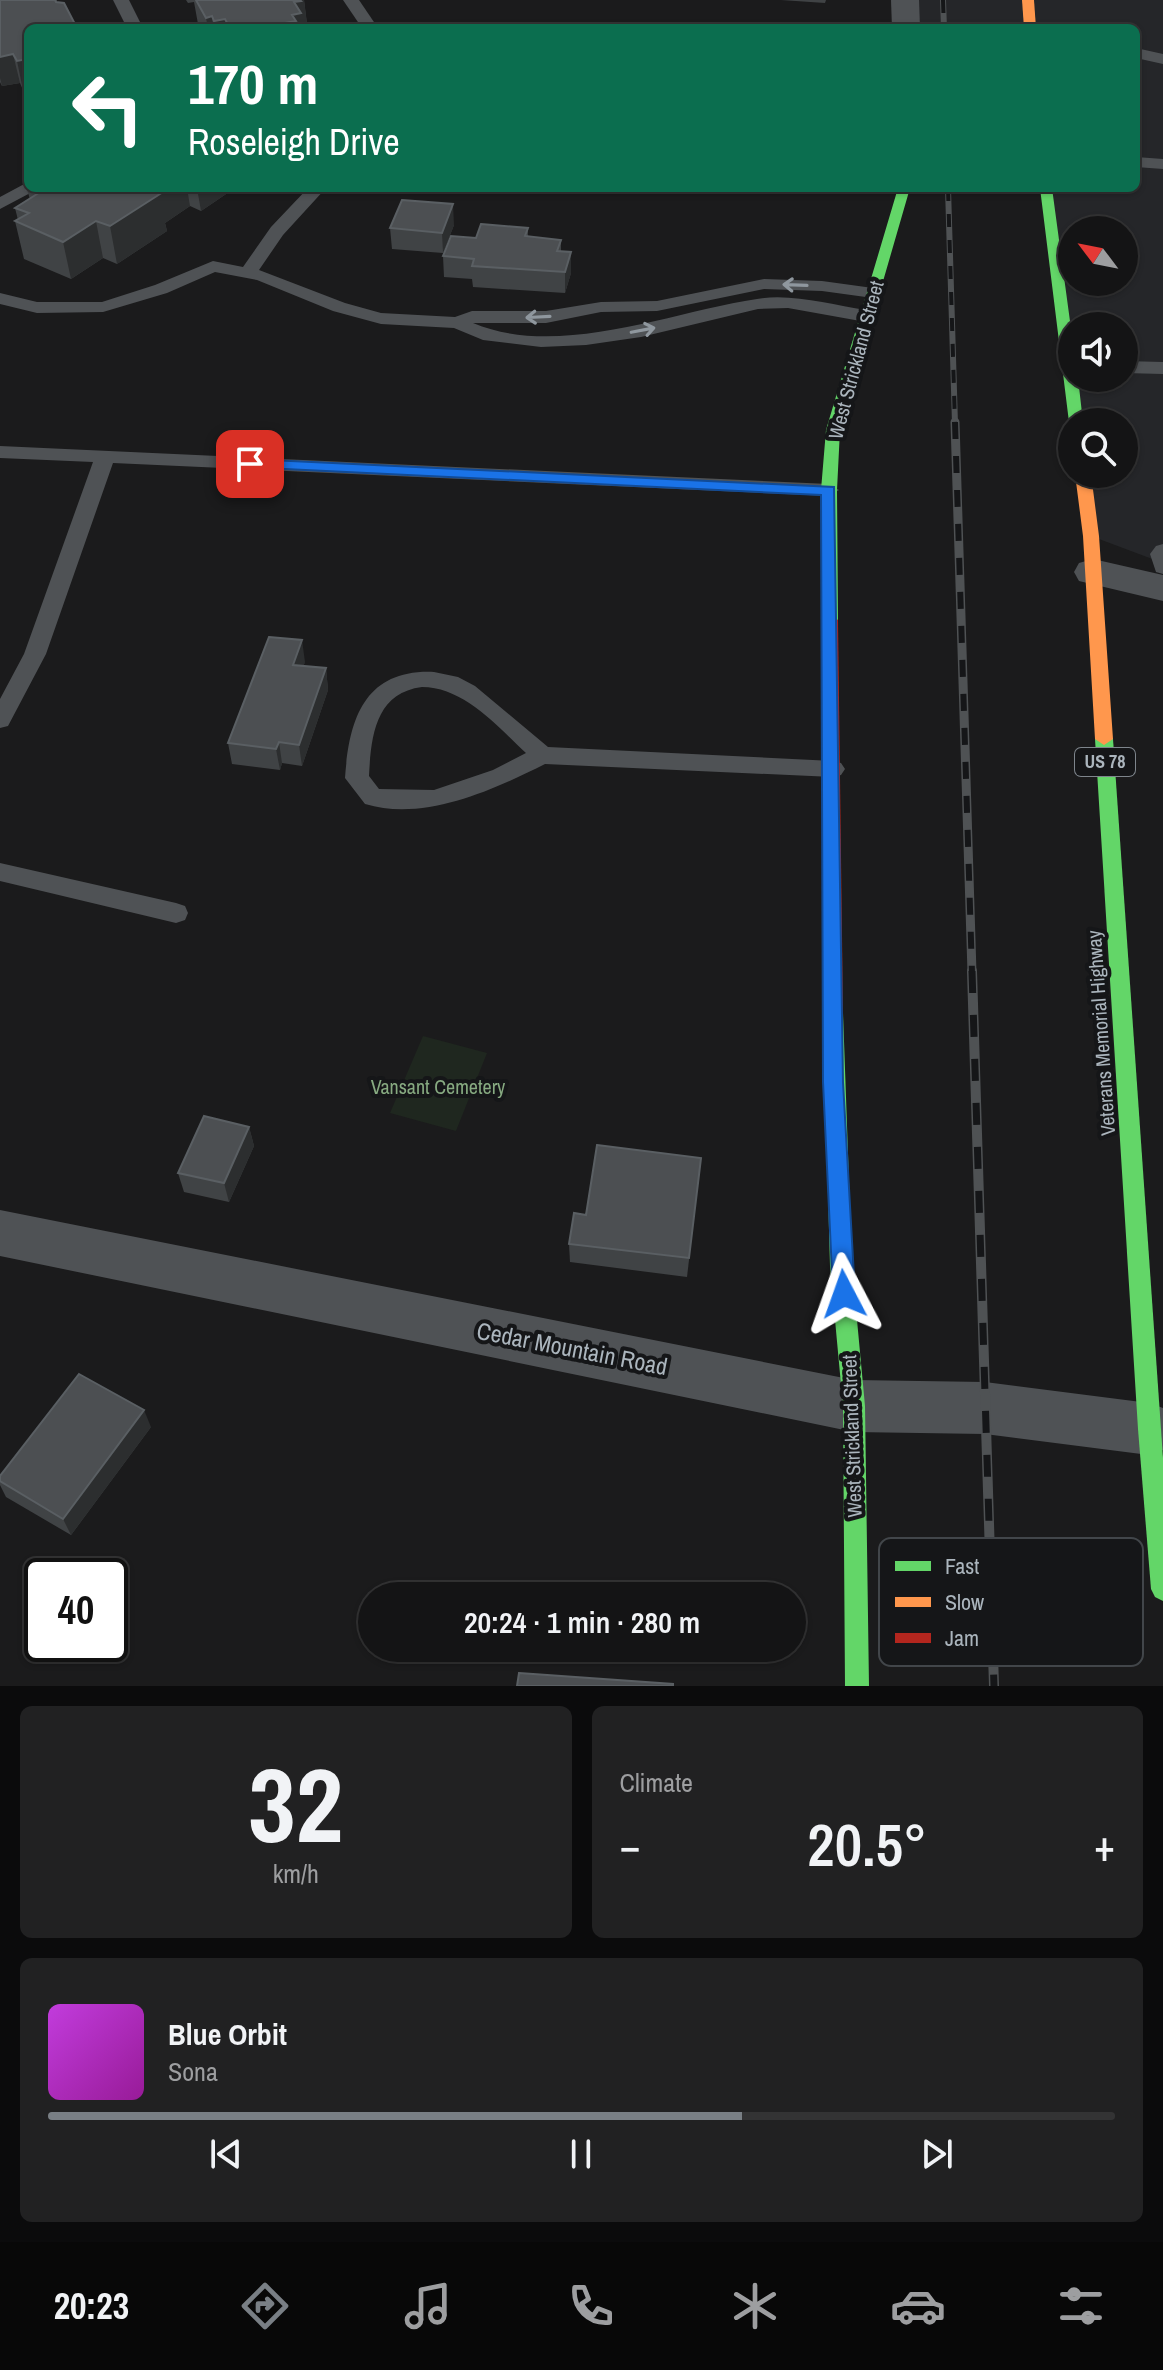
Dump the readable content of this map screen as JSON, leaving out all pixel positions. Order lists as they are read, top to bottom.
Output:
{
  "streets": {
    "street": [
      "West Strickland Street",
      "US 78",
      "Veterans Memorial Highway",
      "Cedar Mountain Road"
    ]
  },
  "crossings": [
    ["West Strickland Street", "Cedar Mountain Road"],
    ["Veterans Memorial Highway", "Cedar Mountain Road"]
  ],
  "parks": ["Vansant Cemetery"],
  "legend": ["Fast", "Slow", "Jam"],
  "north": "top left",
  "page": {
    "turn": ["170 m", "Roseleigh Drive"],
    "limit": "40",
    "trip": "20:24 · 1 min · 280 m",
    "tile": [
      ["32", "km/h"],
      "Climate"
    ],
    "heat": ["−", "20.5°", "+"],
    "song": ["Blue Orbit", "Sona"],
    "tabs": "20:23"
  }
}
